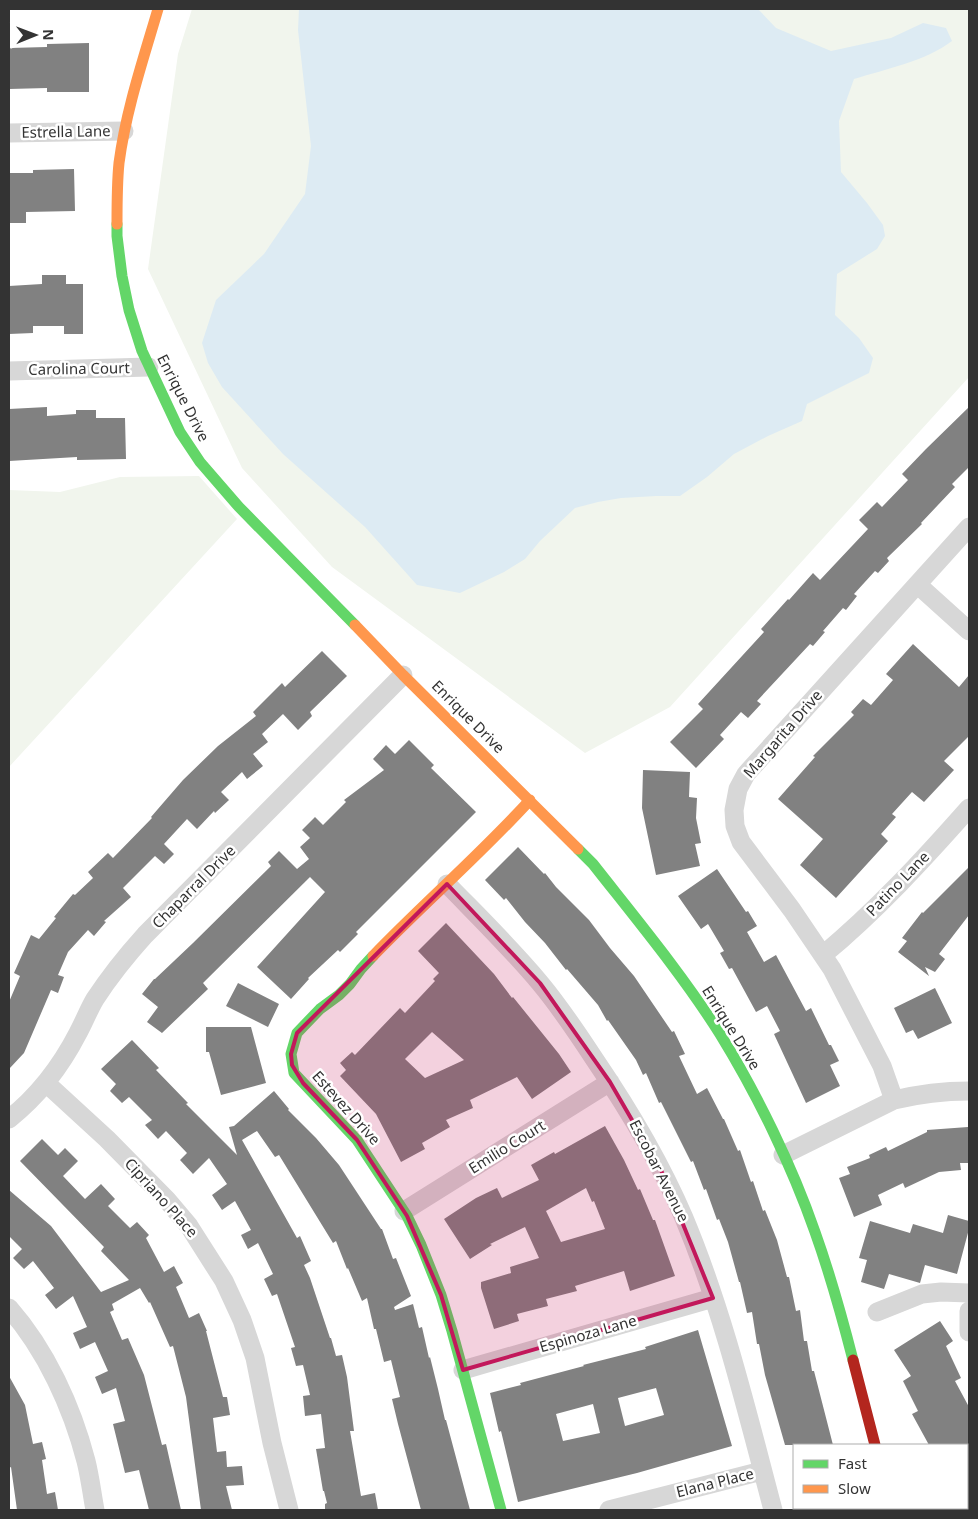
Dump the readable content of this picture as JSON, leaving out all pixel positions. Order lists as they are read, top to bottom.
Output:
{
  "streets": {
    "street": [
      "Estrella Lane",
      "Carolina Court",
      "Enrique Drive",
      "Margarita Drive",
      "Patino Lane",
      "Chaparral Drive",
      "Estevez Drive",
      "Emilio Court",
      "Escobar Avenue",
      "Cipriano Place",
      "Espinoza Lane",
      "Elana Place"
    ]
  },
  "crossings": [
    ["Estrella Lane", "Enrique Drive"],
    ["Carolina Court", "Enrique Drive"],
    ["Enrique Drive", "Chaparral Drive"],
    ["Enrique Drive", "Estevez Drive"],
    ["Margarita Drive", "Patino Lane"],
    ["Chaparral Drive", "Cipriano Place"],
    ["Estevez Drive", "Emilio Court"],
    ["Estevez Drive", "Escobar Avenue"],
    ["Estevez Drive", "Espinoza Lane"],
    ["Emilio Court", "Escobar Avenue"],
    ["Escobar Avenue", "Espinoza Lane"],
    ["Escobar Avenue", "Elana Place"]
  ],
  "legend": ["Fast", "Slow"],
  "north": "right"
}
